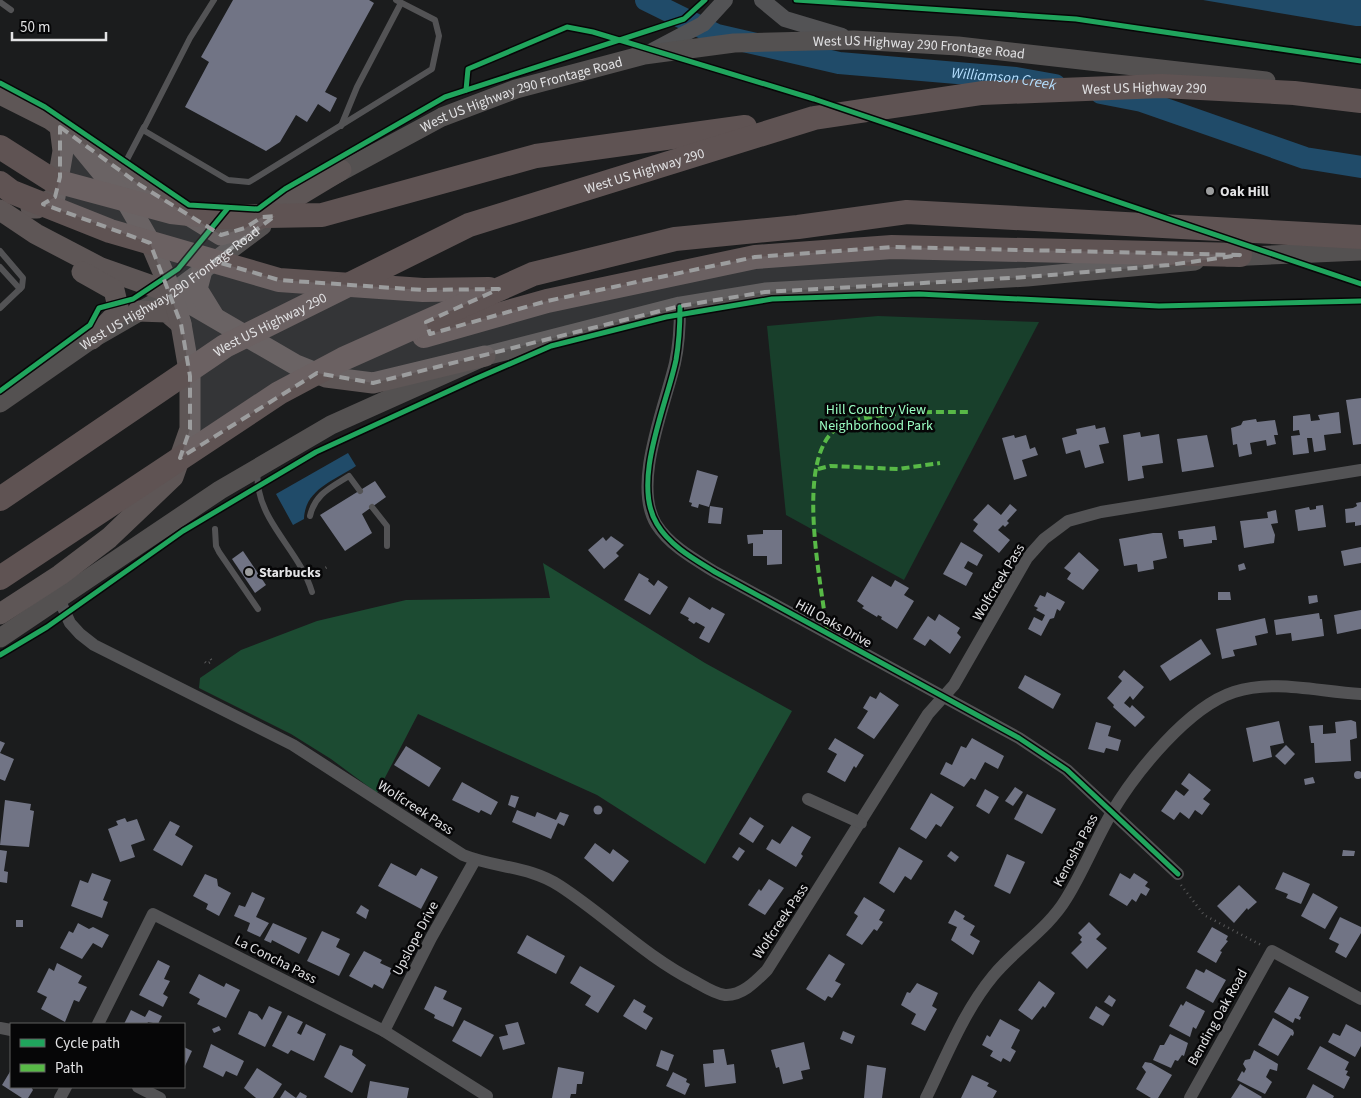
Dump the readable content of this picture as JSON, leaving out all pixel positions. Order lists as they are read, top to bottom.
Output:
{
  "streets": {
    "highway": ["West US Highway 290"],
    "main road": ["West US Highway 290 Frontage Road"],
    "street": [
      "Wolfcreek Pass",
      "Hill Oaks Drive",
      "Kenosha Pass",
      "Upslope Drive",
      "La Concha Pass",
      "Bending Oak Road"
    ]
  },
  "crossings": [
    ["Wolfcreek Pass", "Hill Oaks Drive"],
    ["Wolfcreek Pass", "Upslope Drive"],
    ["Hill Oaks Drive", "Kenosha Pass"],
    ["Upslope Drive", "La Concha Pass"]
  ],
  "water": ["Williamson Creek"],
  "parks": ["Hill Country View Neighborhood Park"],
  "places": ["Oak Hill", "Starbucks"],
  "legend": ["Cycle path", "Path"],
  "scale_bar": "50 m"
}
